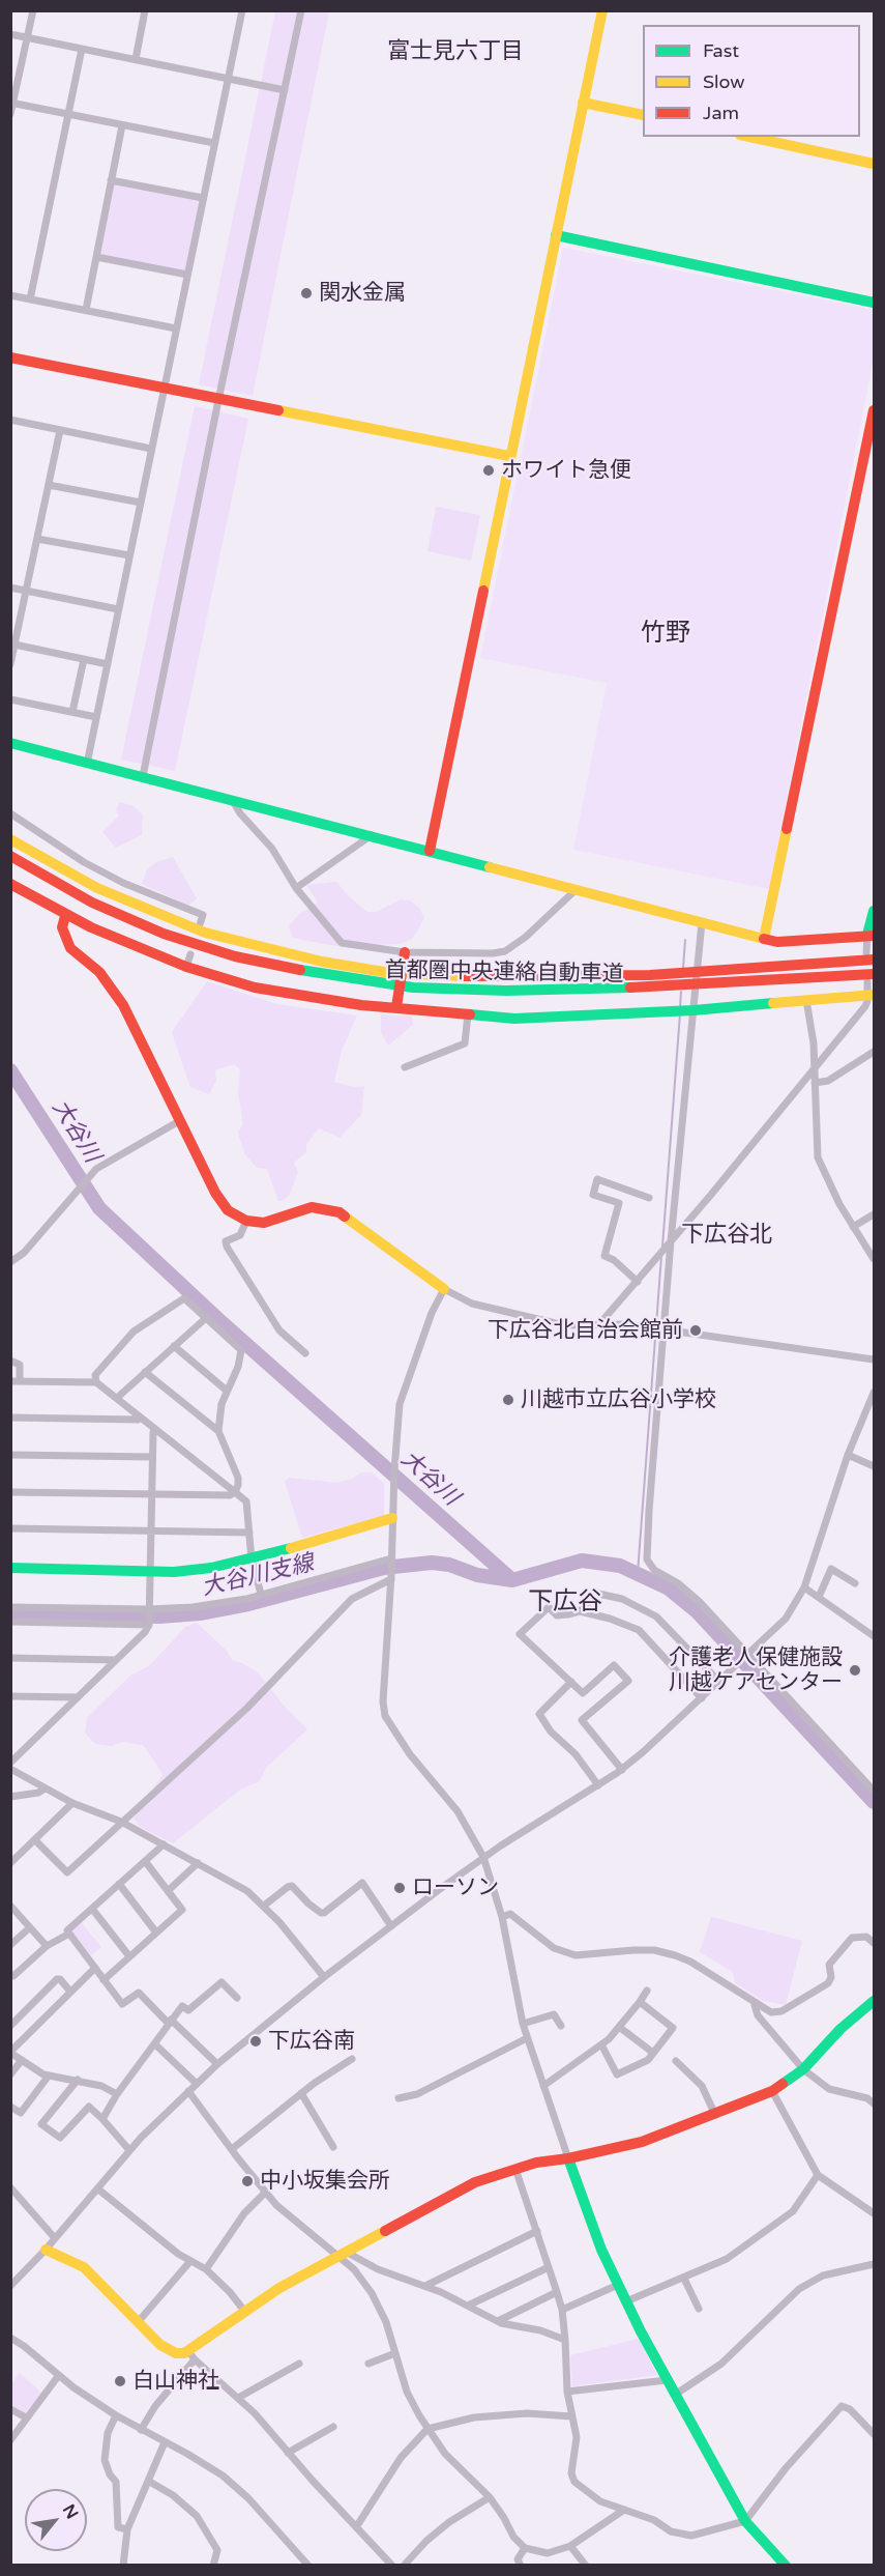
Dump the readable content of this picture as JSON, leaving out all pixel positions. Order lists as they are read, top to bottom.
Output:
{
  "streets": {
    "main road": ["首都圏中央連絡自動車道"]
  },
  "districts": [
    "富士見六丁目",
    "竹野",
    "下広谷北",
    "下広谷"
  ],
  "water": ["大谷川", "大谷川支線"],
  "places": [
    "関水金属",
    "ホワイト急便",
    "下広谷北自治会館前",
    "川越市立広谷小学校",
    "介護老人保健施設 川越ケアセンター",
    "ローソン",
    "下広谷南",
    "中小坂集会所",
    "白山神社"
  ],
  "legend": ["Fast", "Slow", "Jam"],
  "north": "top right"
}
